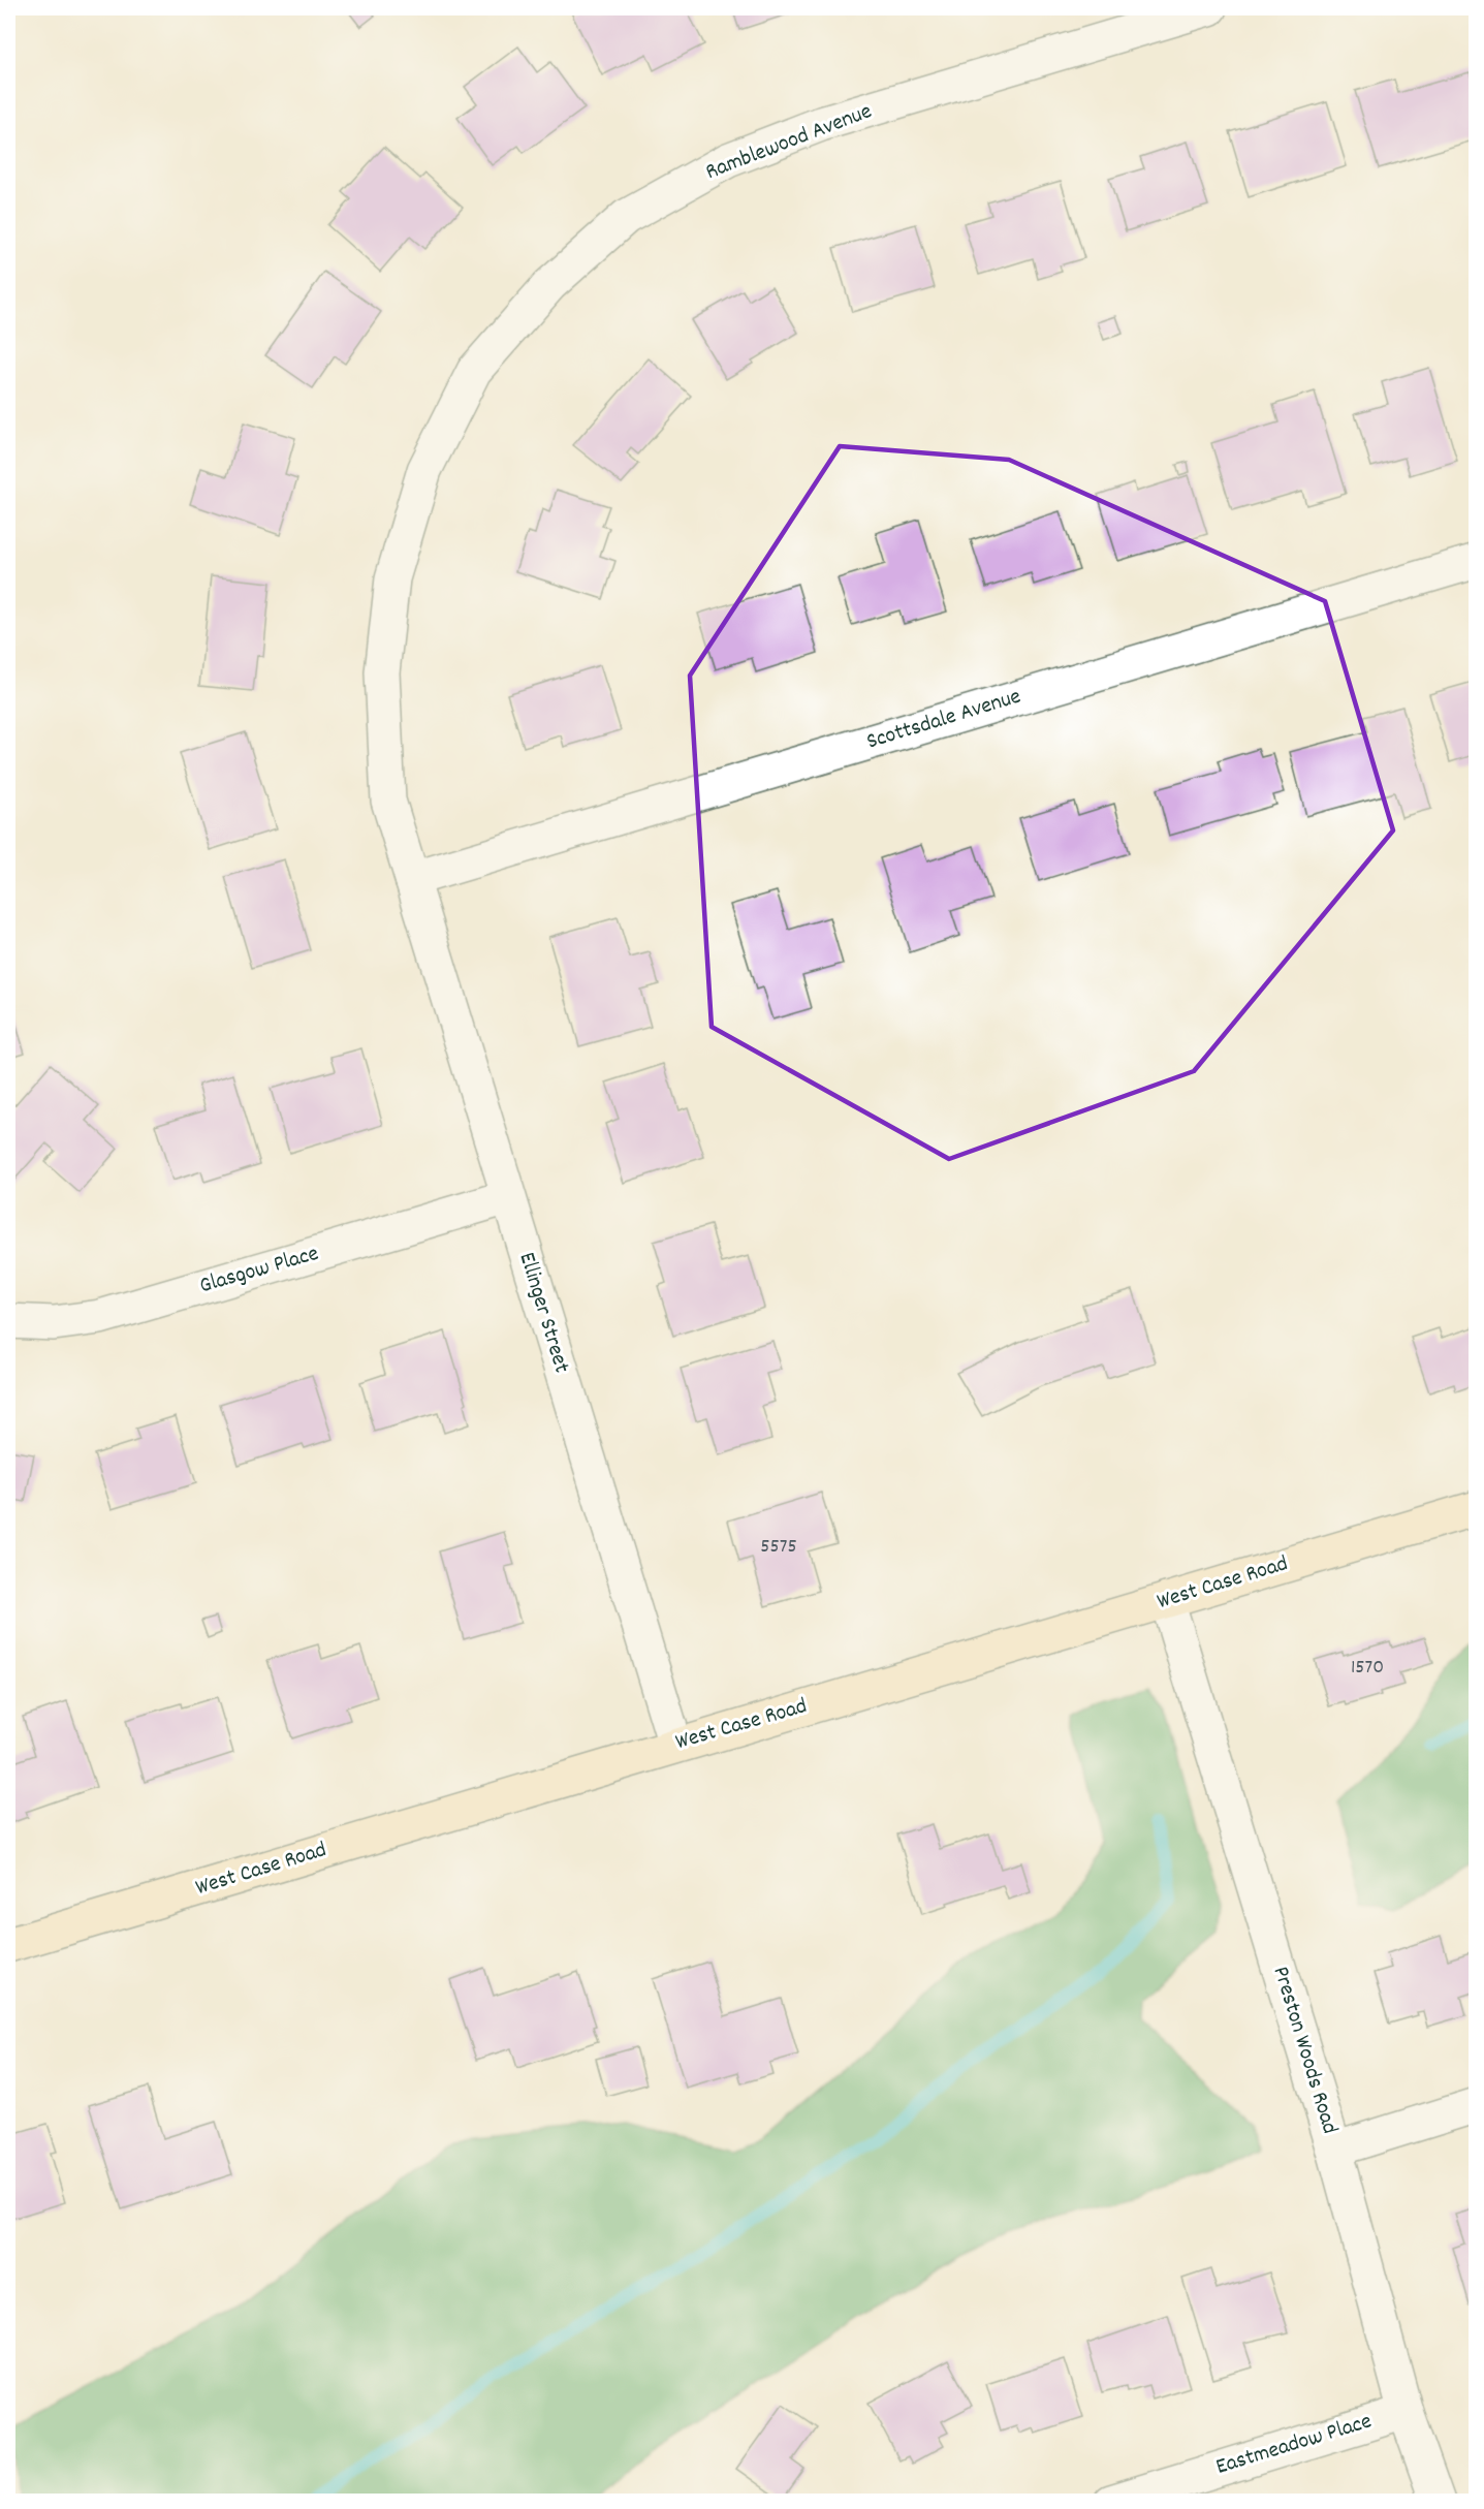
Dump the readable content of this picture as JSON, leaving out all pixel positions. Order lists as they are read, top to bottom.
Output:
{
  "streets": {
    "main road": ["West Case Road"],
    "street": [
      "Ramblewood Avenue",
      "Scottsdale Avenue",
      "Glasgow Place",
      "Ellinger Street",
      "Preston Woods Road",
      "Eastmeadow Place"
    ]
  },
  "crossings": [
    ["Ramblewood Avenue", "Scottsdale Avenue"],
    ["Ramblewood Avenue", "Ellinger Street"],
    ["Scottsdale Avenue", "Ellinger Street"],
    ["Glasgow Place", "Ellinger Street"],
    ["Ellinger Street", "West Case Road"],
    ["West Case Road", "Preston Woods Road"],
    ["Preston Woods Road", "Eastmeadow Place"]
  ],
  "house_numbers": ["5575", "1570"]
}
